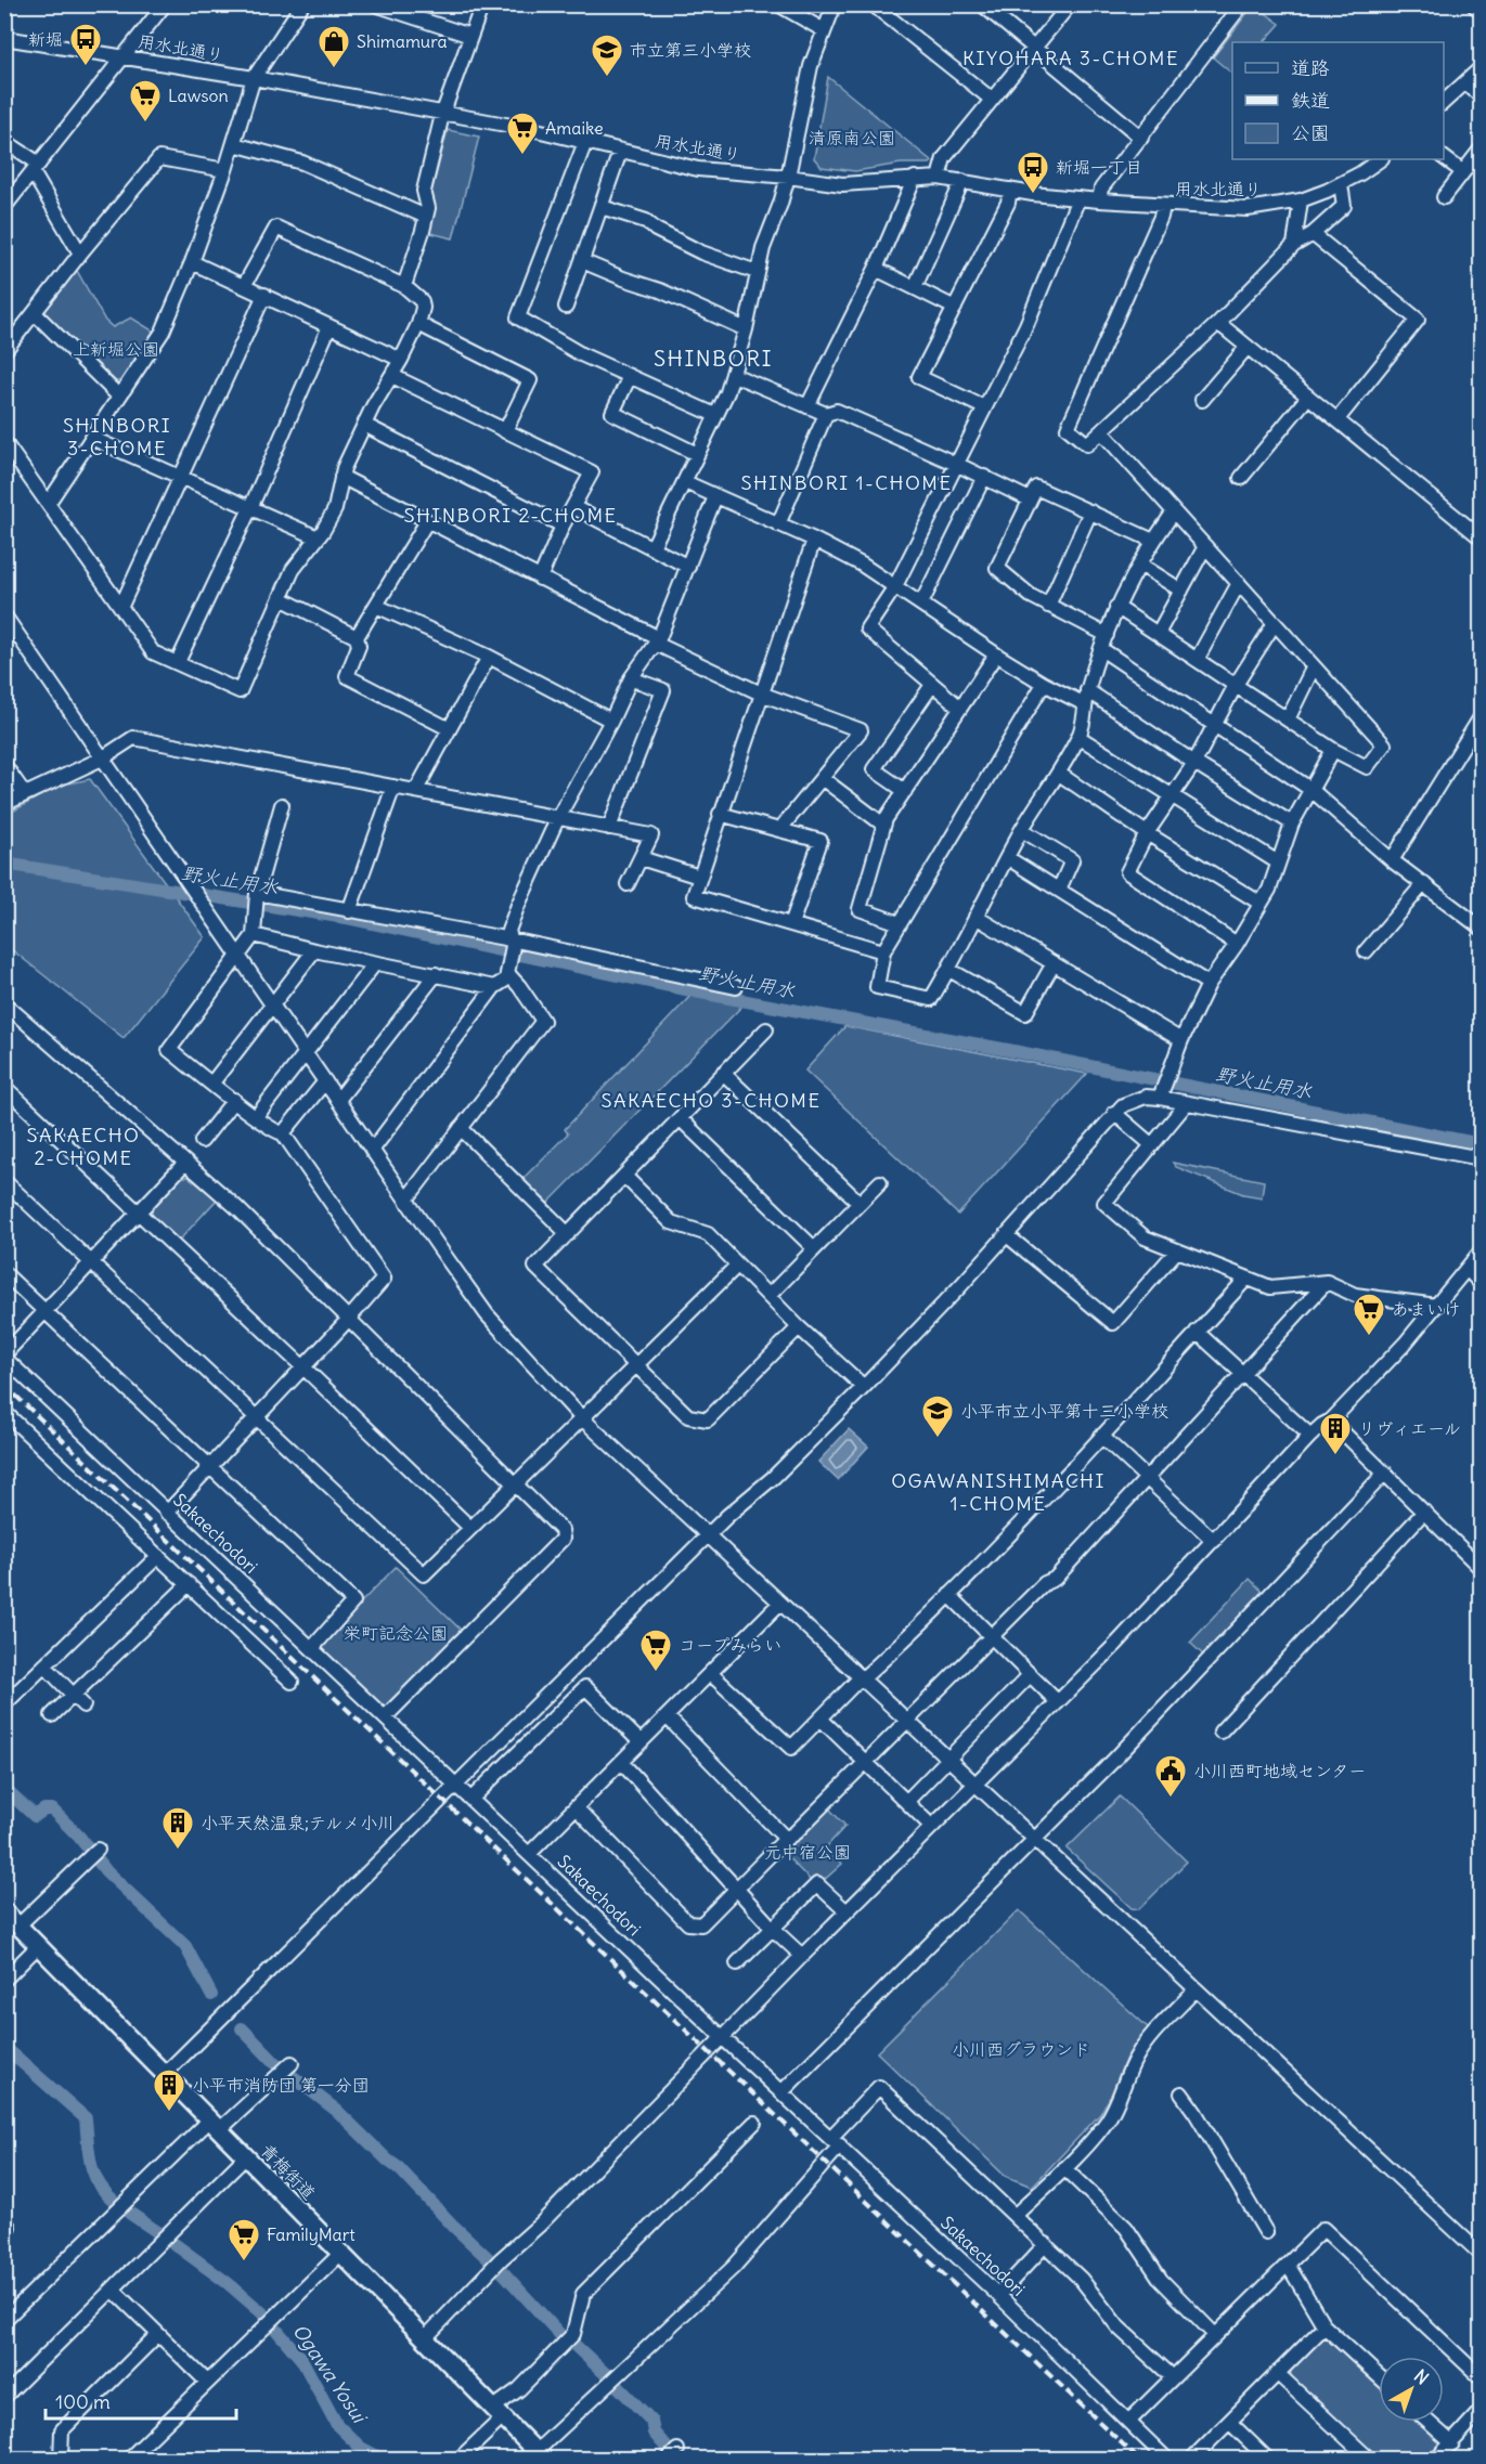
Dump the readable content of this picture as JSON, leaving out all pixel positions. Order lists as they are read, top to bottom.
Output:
{
  "streets": {
    "main road": ["青梅街道"],
    "street": ["用水北通り", "Sakaechodori"]
  },
  "districts": [
    "KIYOHARA 3-CHOME",
    "SHINBORI",
    "SHINBORI 3-CHOME",
    "SHINBORI 1-CHOME",
    "SHINBORI 2-CHOME",
    "SAKAECHO 3-CHOME",
    "SAKAECHO 2-CHOME",
    "OGAWANISHIMACHI 1-CHOME"
  ],
  "water": ["野火止用水", "Ogawa Yosui"],
  "parks": [
    "清原南公園",
    "上新堀公園",
    "栄町記念公園",
    "元中宿公園",
    "小川西グラウンド"
  ],
  "places": {
    "bus stop": ["新堀", "新堀一丁目"],
    "shop": ["Shimamura"],
    "school or university": ["市立第三小学校", "小平市立小平第十三小学校"],
    "supermarket": [
      "Lawson",
      "Amaike",
      "あまいけ",
      "コープみらい",
      "FamilyMart"
    ],
    "building": ["リヴィエール", "小平天然温泉;テルメ小川", "小平市消防団 第一分団"],
    "public building": ["小川西町地域センター"]
  },
  "legend": ["道路", "鉄道", "公園"],
  "scale_bar": "100 m",
  "north": "top right"
}
